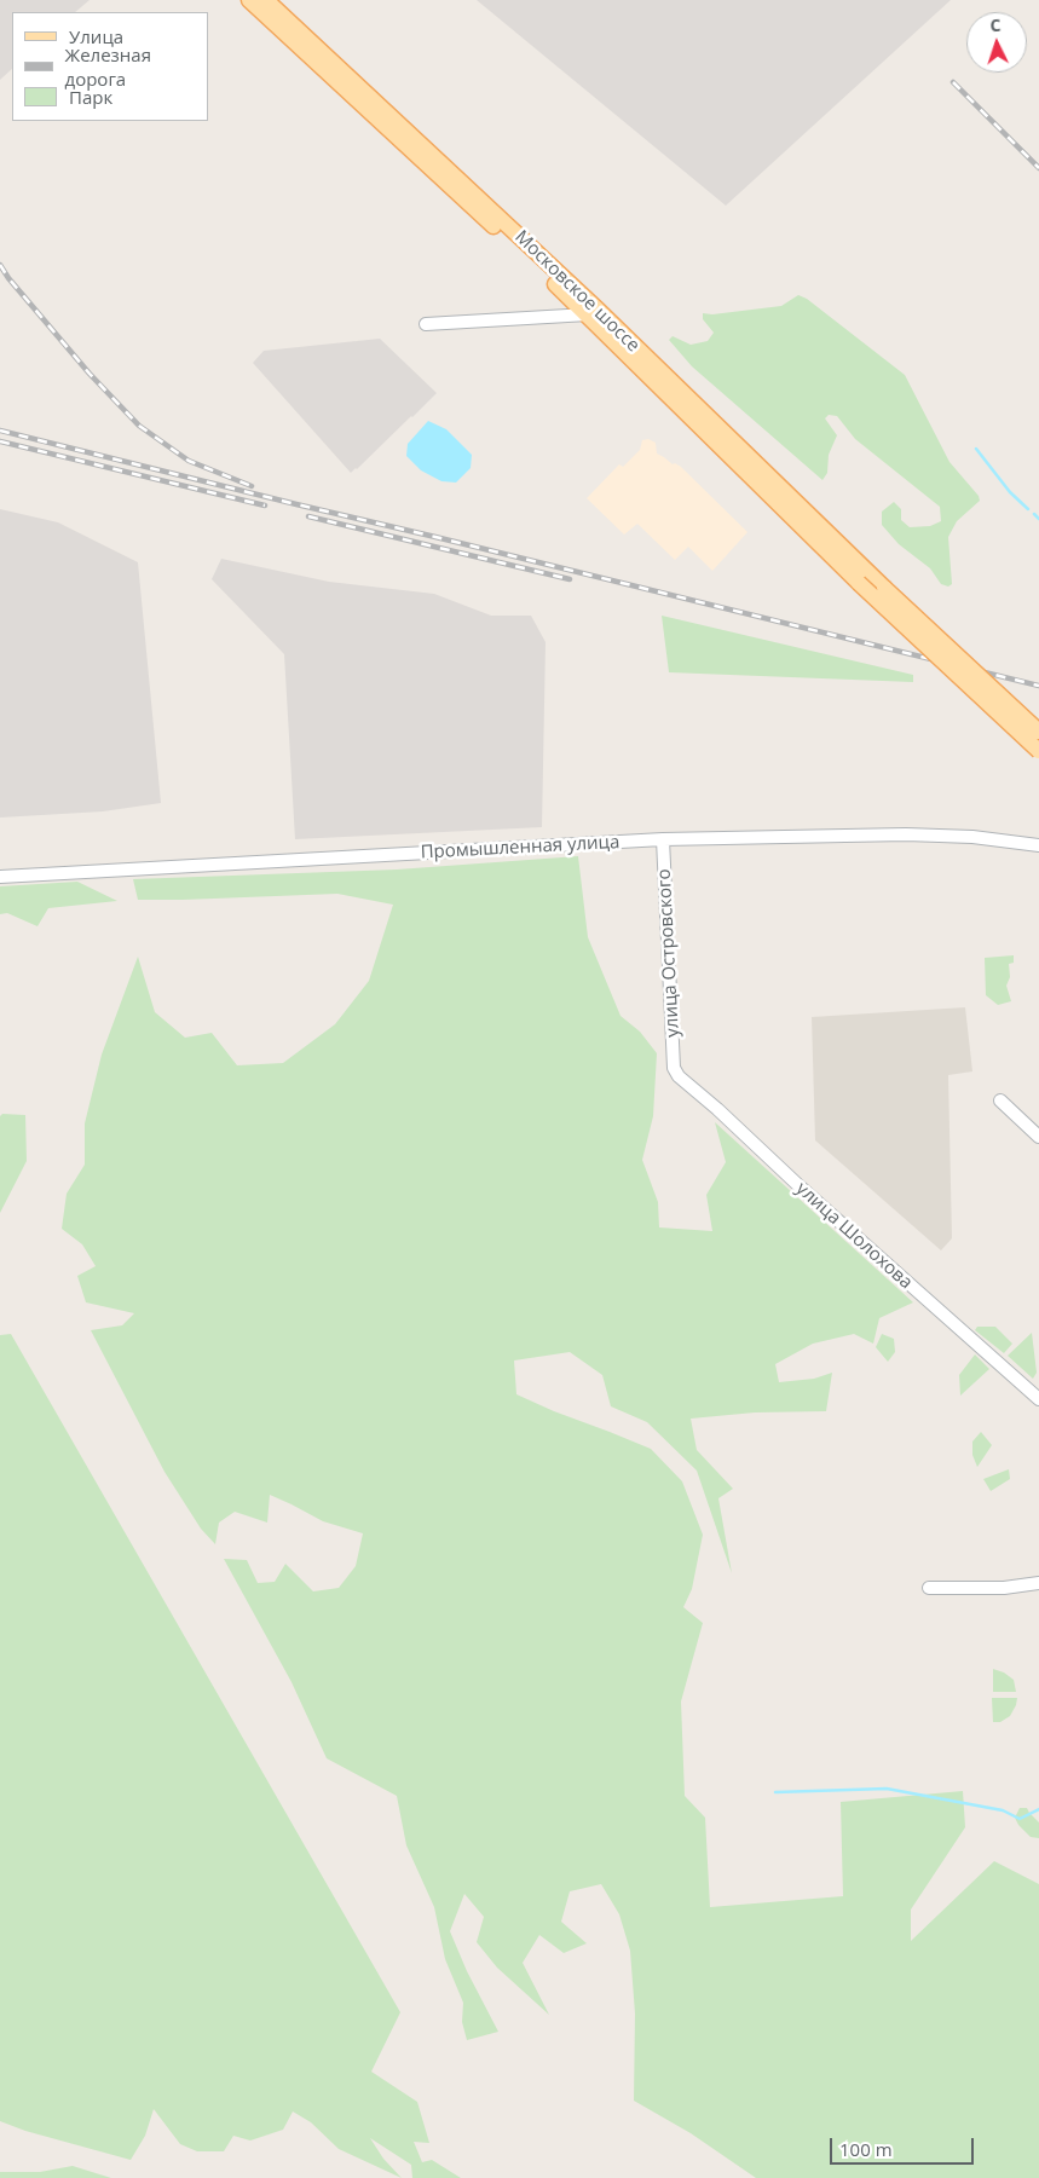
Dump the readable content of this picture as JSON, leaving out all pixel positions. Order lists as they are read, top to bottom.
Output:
{
  "streets": {
    "main road": ["Московское шоссе"],
    "street": ["Промышленная улица", "улица Островского", "улица Шолохова"]
  },
  "crossings": [
    ["Промышленная улица", "улица Островского"],
    ["улица Островского", "улица Шолохова"]
  ],
  "legend": ["Улица", "Железная дорога", "Парк"],
  "scale_bar": "100 m",
  "north": "top"
}
